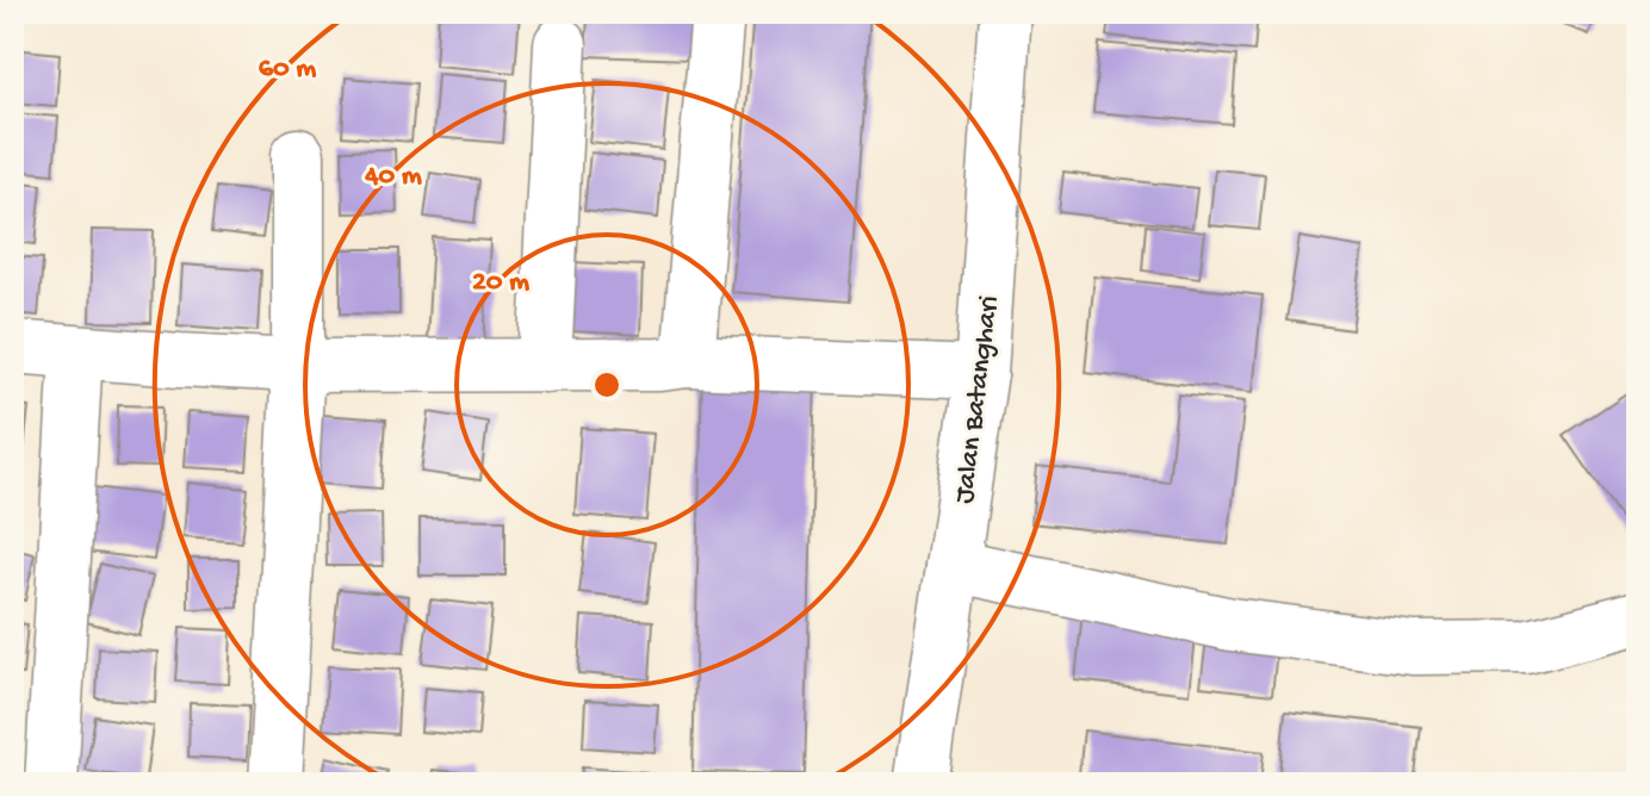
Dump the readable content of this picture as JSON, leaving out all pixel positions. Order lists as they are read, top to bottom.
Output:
{
  "streets": {
    "street": ["Jalan Batanghari"]
  },
  "rings": ["60 m", "40 m", "20 m"]
}
